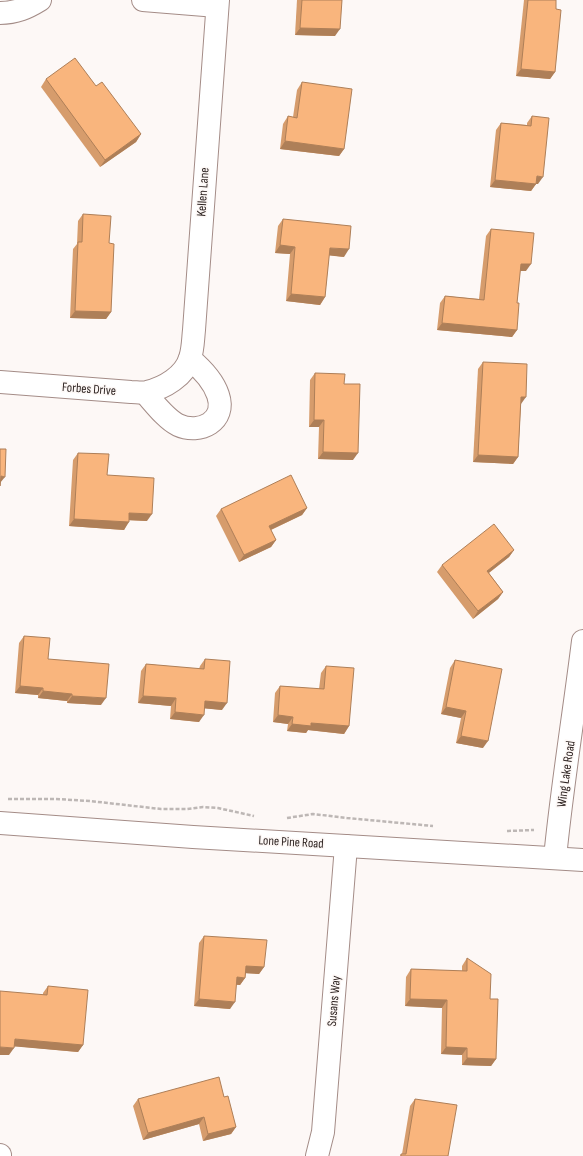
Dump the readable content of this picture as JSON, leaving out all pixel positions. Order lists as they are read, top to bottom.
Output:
{
  "streets": {
    "street": [
      "Kellen Lane",
      "Forbes Drive",
      "Wing Lake Road",
      "Lone Pine Road",
      "Susans Way"
    ]
  },
  "crossings": [
    ["Kellen Lane", "Forbes Drive"],
    ["Wing Lake Road", "Lone Pine Road"],
    ["Lone Pine Road", "Susans Way"]
  ]
}
